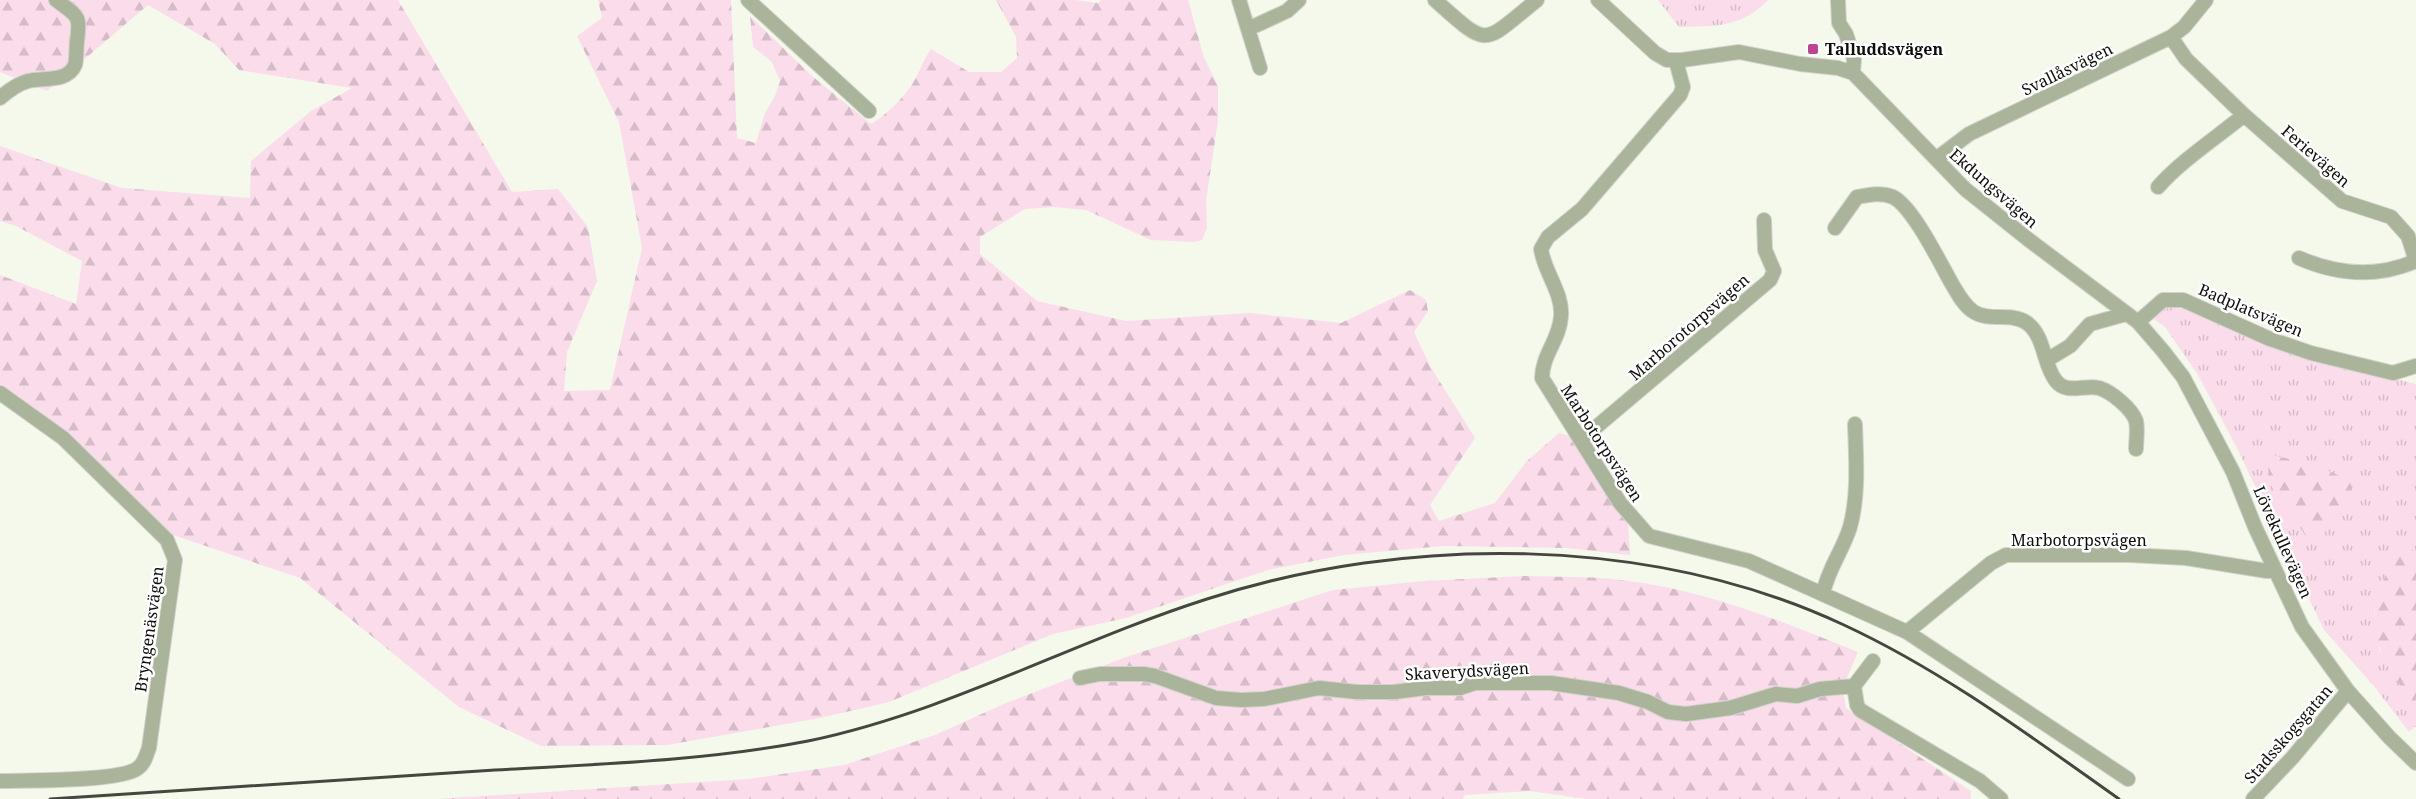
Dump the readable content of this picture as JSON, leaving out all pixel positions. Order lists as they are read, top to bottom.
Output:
{
  "streets": {
    "street": [
      "Svallåsvägen",
      "Ferievägen",
      "Ekdungsvägen",
      "Badplatsvägen",
      "Marborotorpsvägen",
      "Marbotorpsvägen",
      "Lövekullevägen",
      "Bryngenäsvägen",
      "Skaverydsvägen",
      "Stadsskogsgatan"
    ]
  },
  "crossings": [
    ["Svallåsvägen", "Ferievägen"],
    ["Svallåsvägen", "Ekdungsvägen"],
    ["Ekdungsvägen", "Badplatsvägen"],
    ["Ekdungsvägen", "Lövekullevägen"],
    ["Badplatsvägen", "Lövekullevägen"],
    ["Marborotorpsvägen", "Marbotorpsvägen"],
    ["Marbotorpsvägen", "Lövekullevägen"],
    ["Lövekullevägen", "Stadsskogsgatan"]
  ],
  "places": {
    "transit": ["Talluddsvägen"]
  }
}
